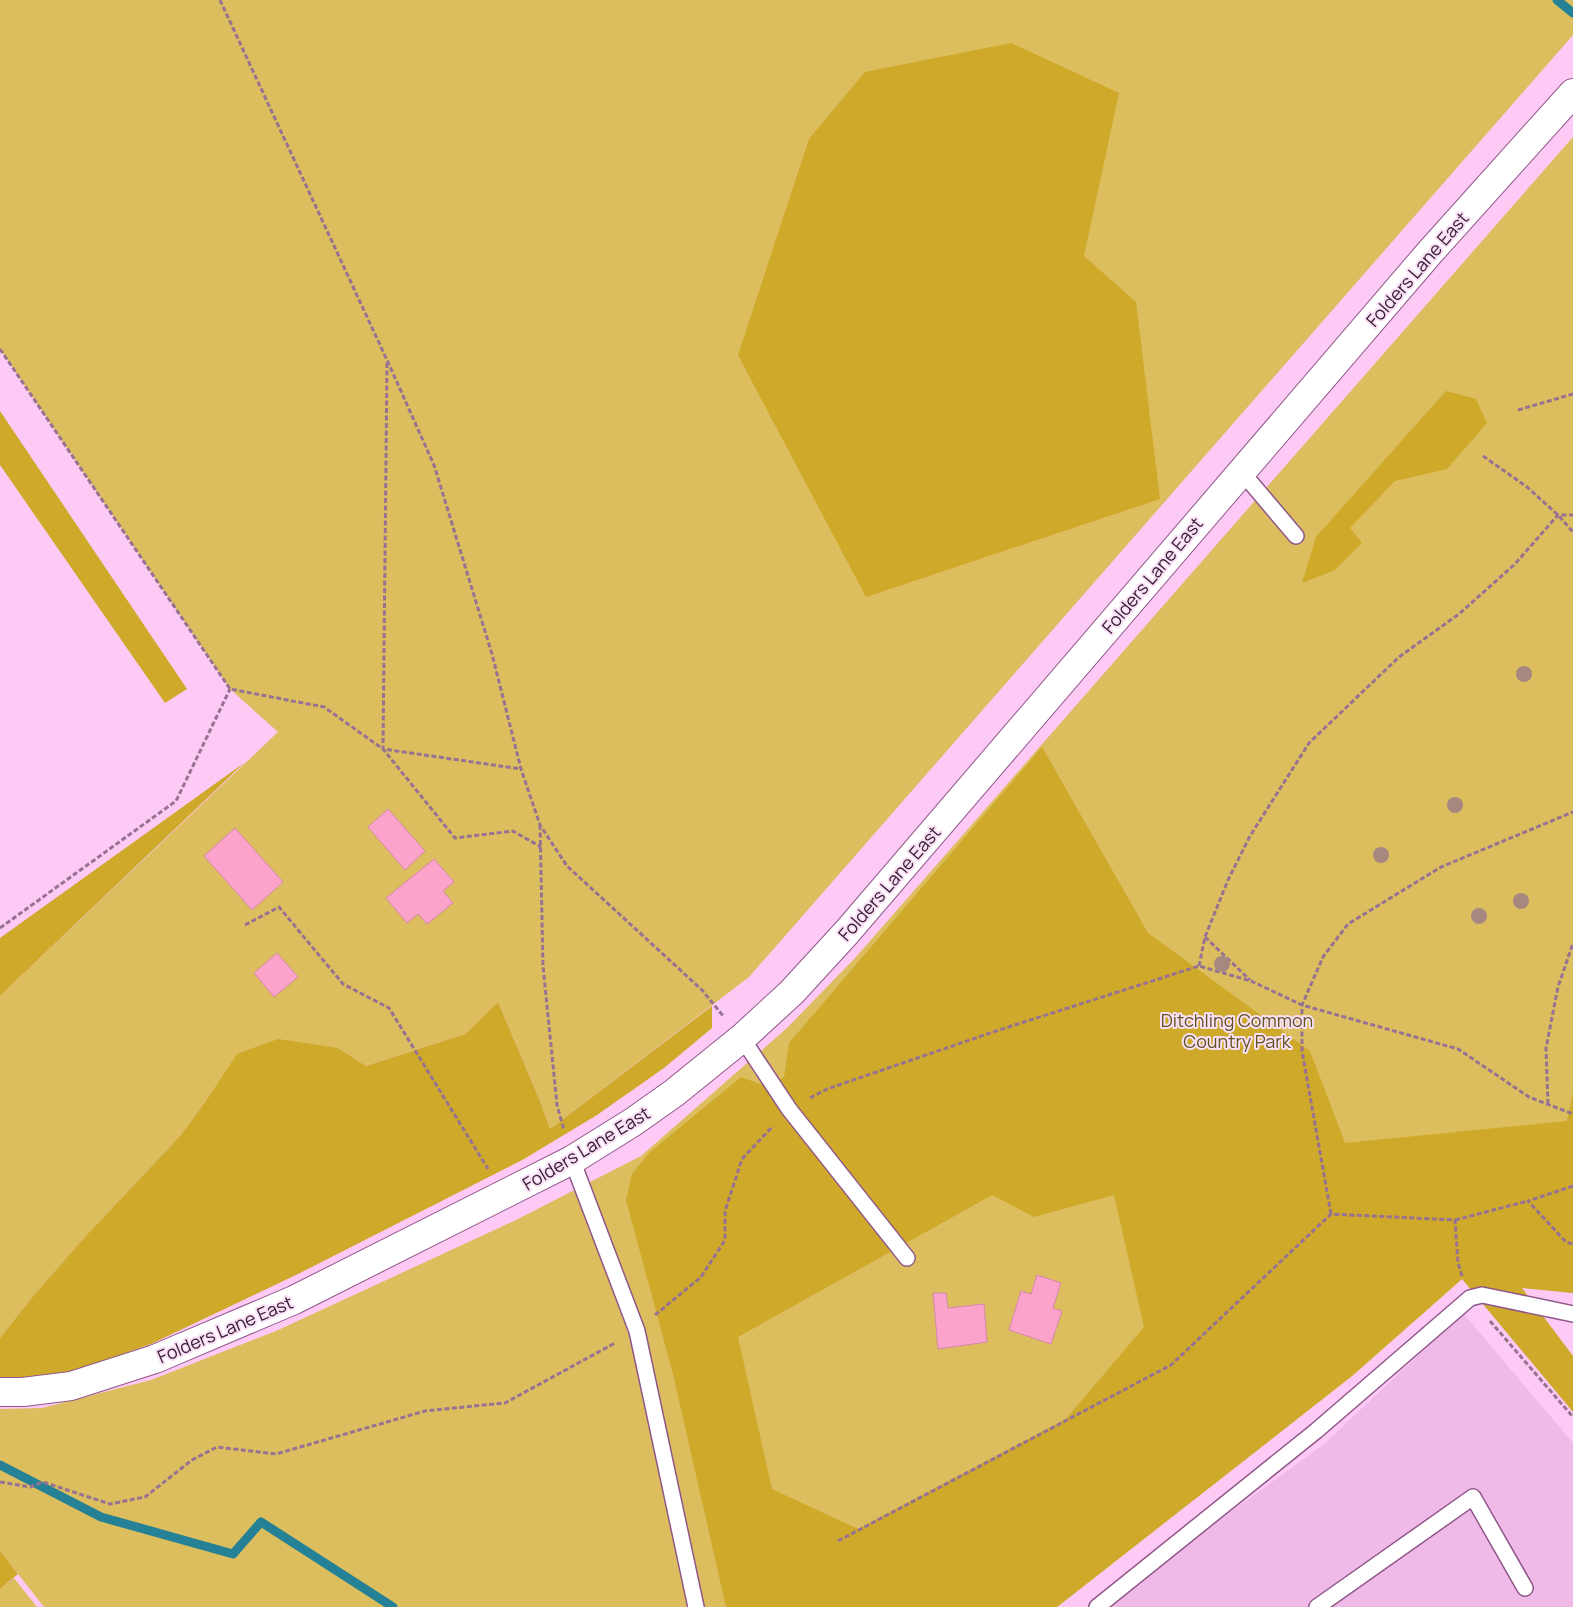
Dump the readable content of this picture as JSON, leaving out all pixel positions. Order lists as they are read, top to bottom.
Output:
{
  "streets": {
    "street": ["Folders Lane East"]
  },
  "parks": ["Ditchling Common Country Park"]
}
